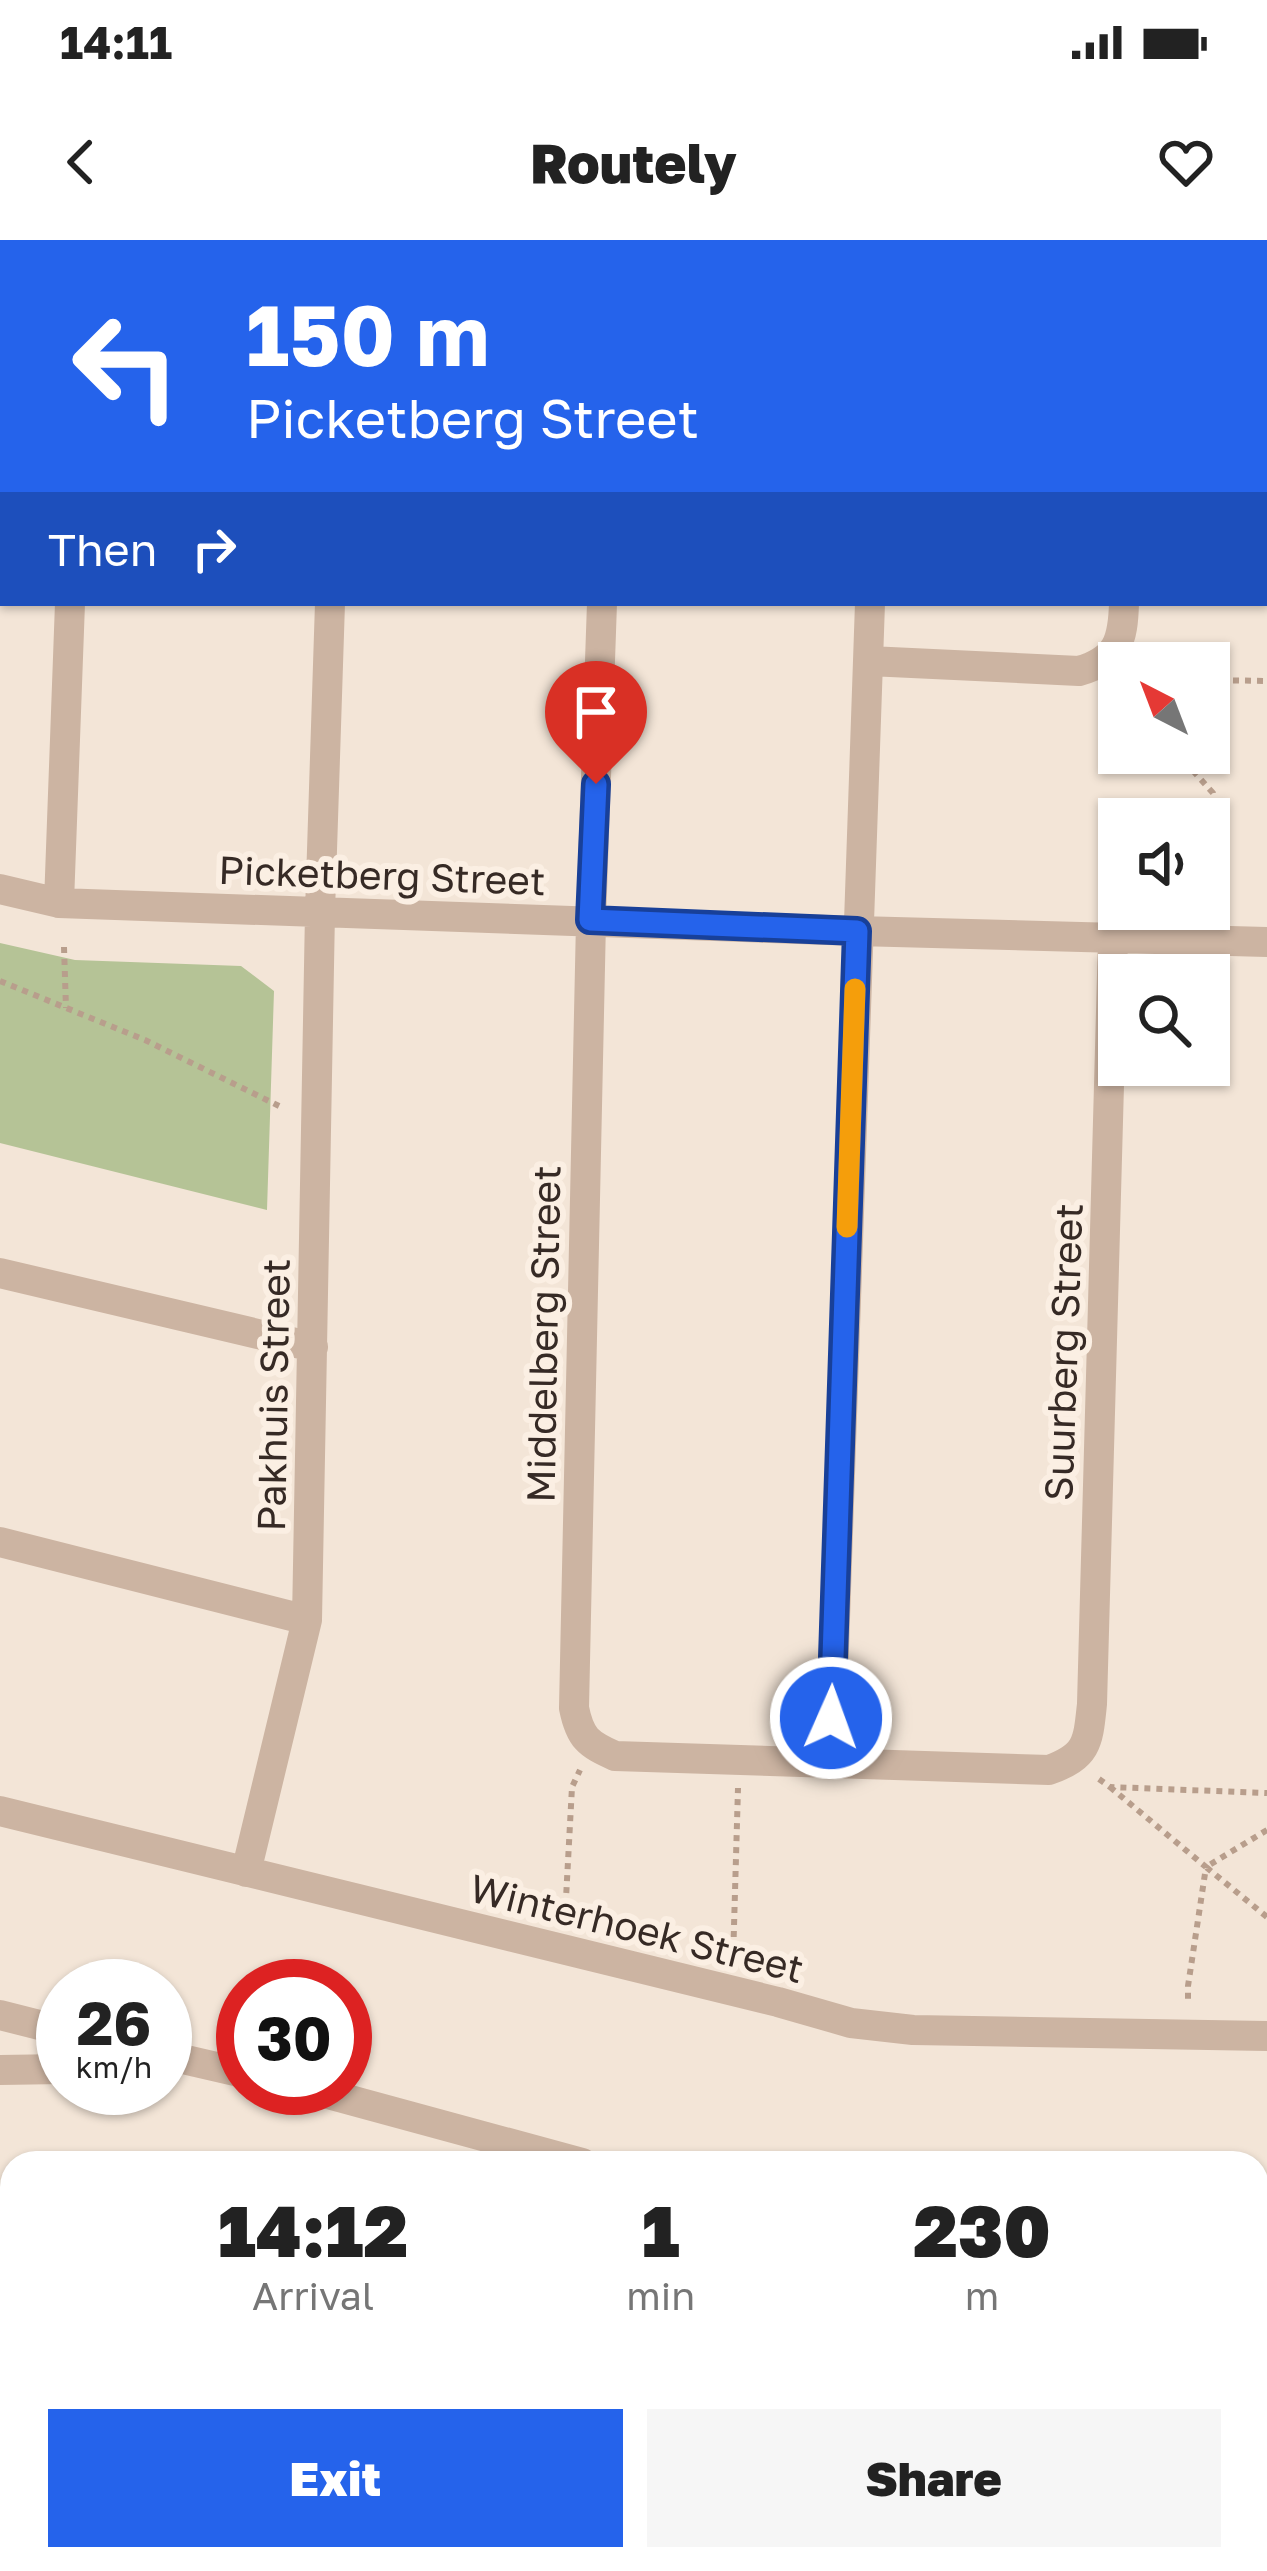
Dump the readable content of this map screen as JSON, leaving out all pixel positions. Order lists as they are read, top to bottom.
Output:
{
  "streets": {
    "street": [
      "Picketberg Street",
      "Middelberg Street",
      "Suurberg Street",
      "Pakhuis Street",
      "Winterhoek Street"
    ]
  },
  "crossings": [
    ["Picketberg Street", "Middelberg Street"],
    ["Picketberg Street", "Suurberg Street"],
    ["Picketberg Street", "Pakhuis Street"],
    ["Pakhuis Street", "Winterhoek Street"]
  ],
  "north": "top left",
  "page": {
    "status": "14:11",
    "header": "Routely",
    "turn": ["150 m", "Picketberg Street"],
    "then": "Then",
    "speed": "26 km/h",
    "limit": "30",
    "eta": [
      "14:12",
      "Arrival",
      "1",
      "min",
      "230",
      "m"
    ],
    "buttons": ["Exit", "Share"]
  }
}
